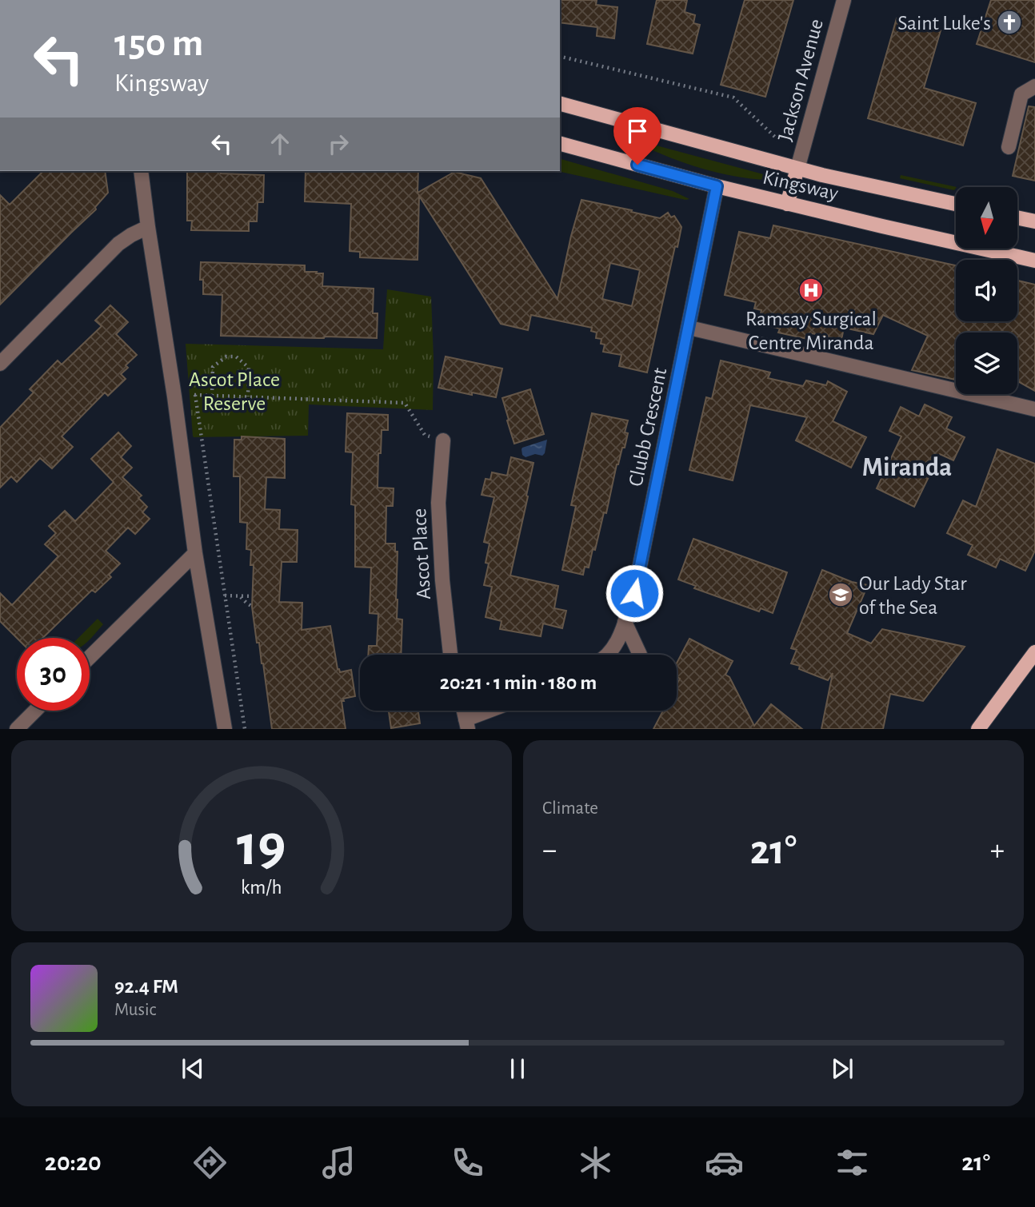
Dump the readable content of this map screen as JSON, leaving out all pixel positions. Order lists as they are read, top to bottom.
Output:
{
  "streets": {
    "main road": ["Jackson Avenue", "Kingsway"],
    "street": ["Clubb Crescent", "Ascot Place"]
  },
  "crossings": [
    ["Jackson Avenue", "Kingsway"],
    ["Kingsway", "Clubb Crescent"]
  ],
  "districts": ["Miranda"],
  "parks": ["Ascot Place Reserve"],
  "places": {
    "church": ["Saint Luke's"],
    "hospital": ["Ramsay Surgical Centre Miranda"],
    "school or university": ["Our Lady Star of the Sea"]
  },
  "north": "bottom",
  "page": {
    "turn": ["150 m", "Kingsway"],
    "limit": "30",
    "trip": "20:21 · 1 min · 180 m",
    "tile": "Climate",
    "heat": ["−", "21°", "+"],
    "song": ["92.4 FM", "Music"],
    "tabs": ["20:20", "21°"],
    "gauge": ["19", "km/h"]
  }
}
